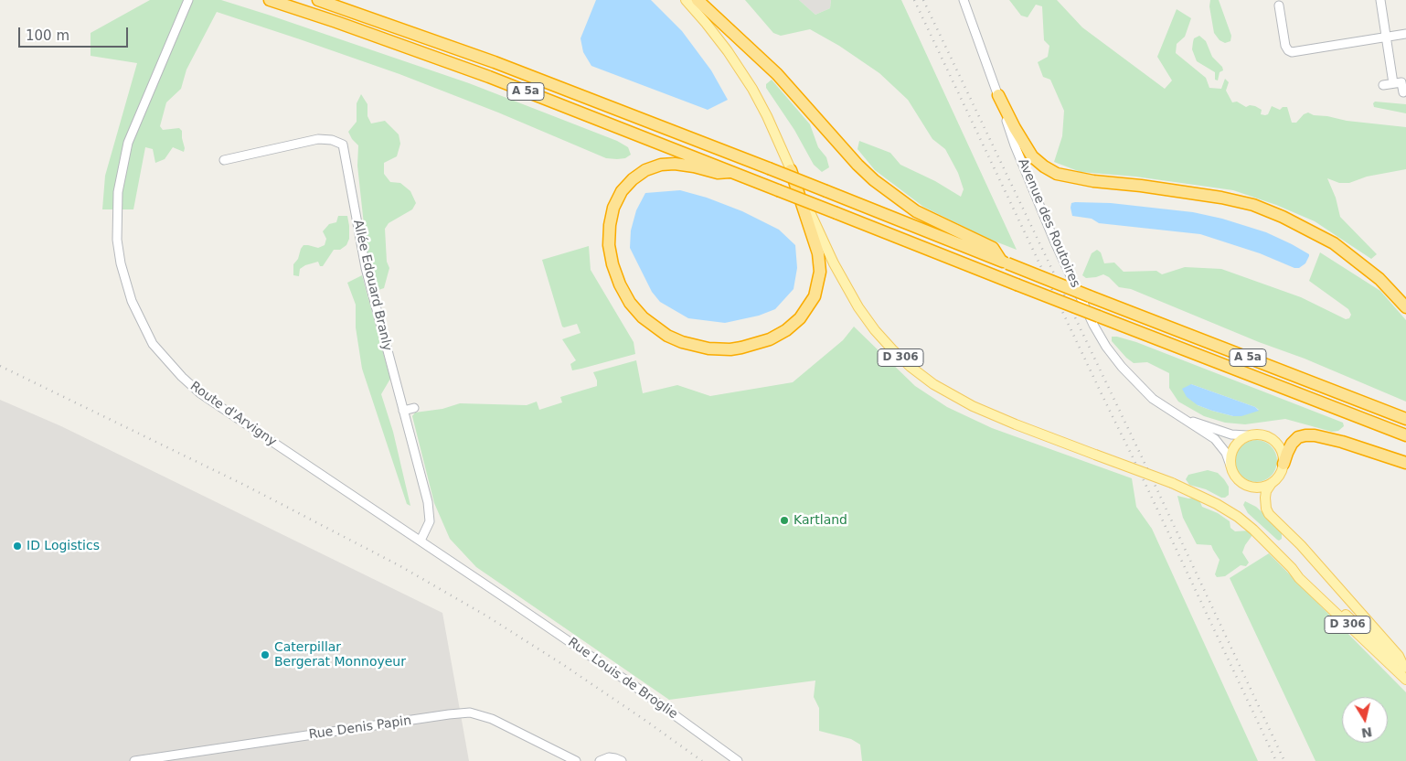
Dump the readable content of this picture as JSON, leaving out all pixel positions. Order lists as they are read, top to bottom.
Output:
{
  "streets": {
    "highway": ["A 5a"],
    "main road": ["D 306"],
    "street": [
      "Avenue des Routoires",
      "Allée Edouard Branly",
      "Route d'Arvigny",
      "Rue Louis de Broglie",
      "Rue Denis Papin"
    ]
  },
  "crossings": [
    ["Allée Edouard Branly", "Route d'Arvigny"],
    ["Route d'Arvigny", "Rue Louis de Broglie"]
  ],
  "places": ["Kartland", "ID Logistics", "Caterpillar Bergerat Monnoyeur"],
  "scale_bar": "100 m",
  "north": "bottom"
}
